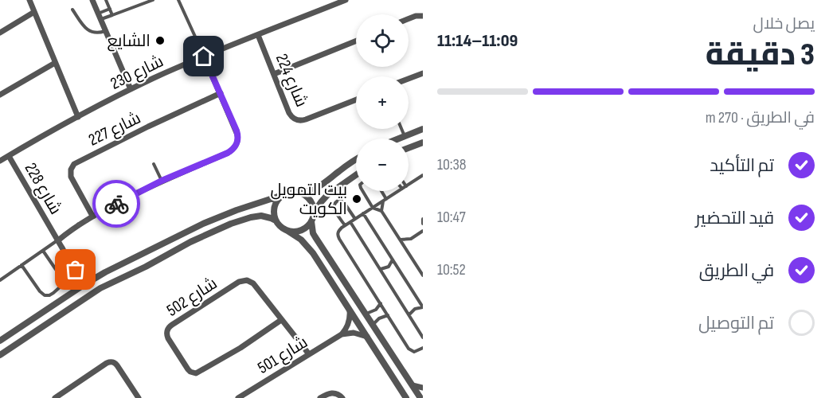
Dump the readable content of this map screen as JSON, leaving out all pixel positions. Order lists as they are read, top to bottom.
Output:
{
  "streets": {
    "street": [
      "شارع 230",
      "شارع 224",
      "شارع 227",
      "شارع 228",
      "شارع 502",
      "شارع 501"
    ]
  },
  "crossings": [
    ["شارع 230", "شارع 224"],
    ["شارع 230", "شارع 228"],
    ["شارع 502", "شارع 501"]
  ],
  "places": ["الشايع", "بيت التمويل الكويت"],
  "page": {
    "heading": ["3 دقيقة", "يصل خلال", "11:09–11:14"],
    "map_buttons": ["+", "−"],
    "bar": "في الطريق · 270 m",
    "list": [
      ["تم التأكيد", "10:38"],
      ["قيد التحضير", "10:47"],
      ["في الطريق", "10:52"],
      "تم التوصيل"
    ]
  }
}
